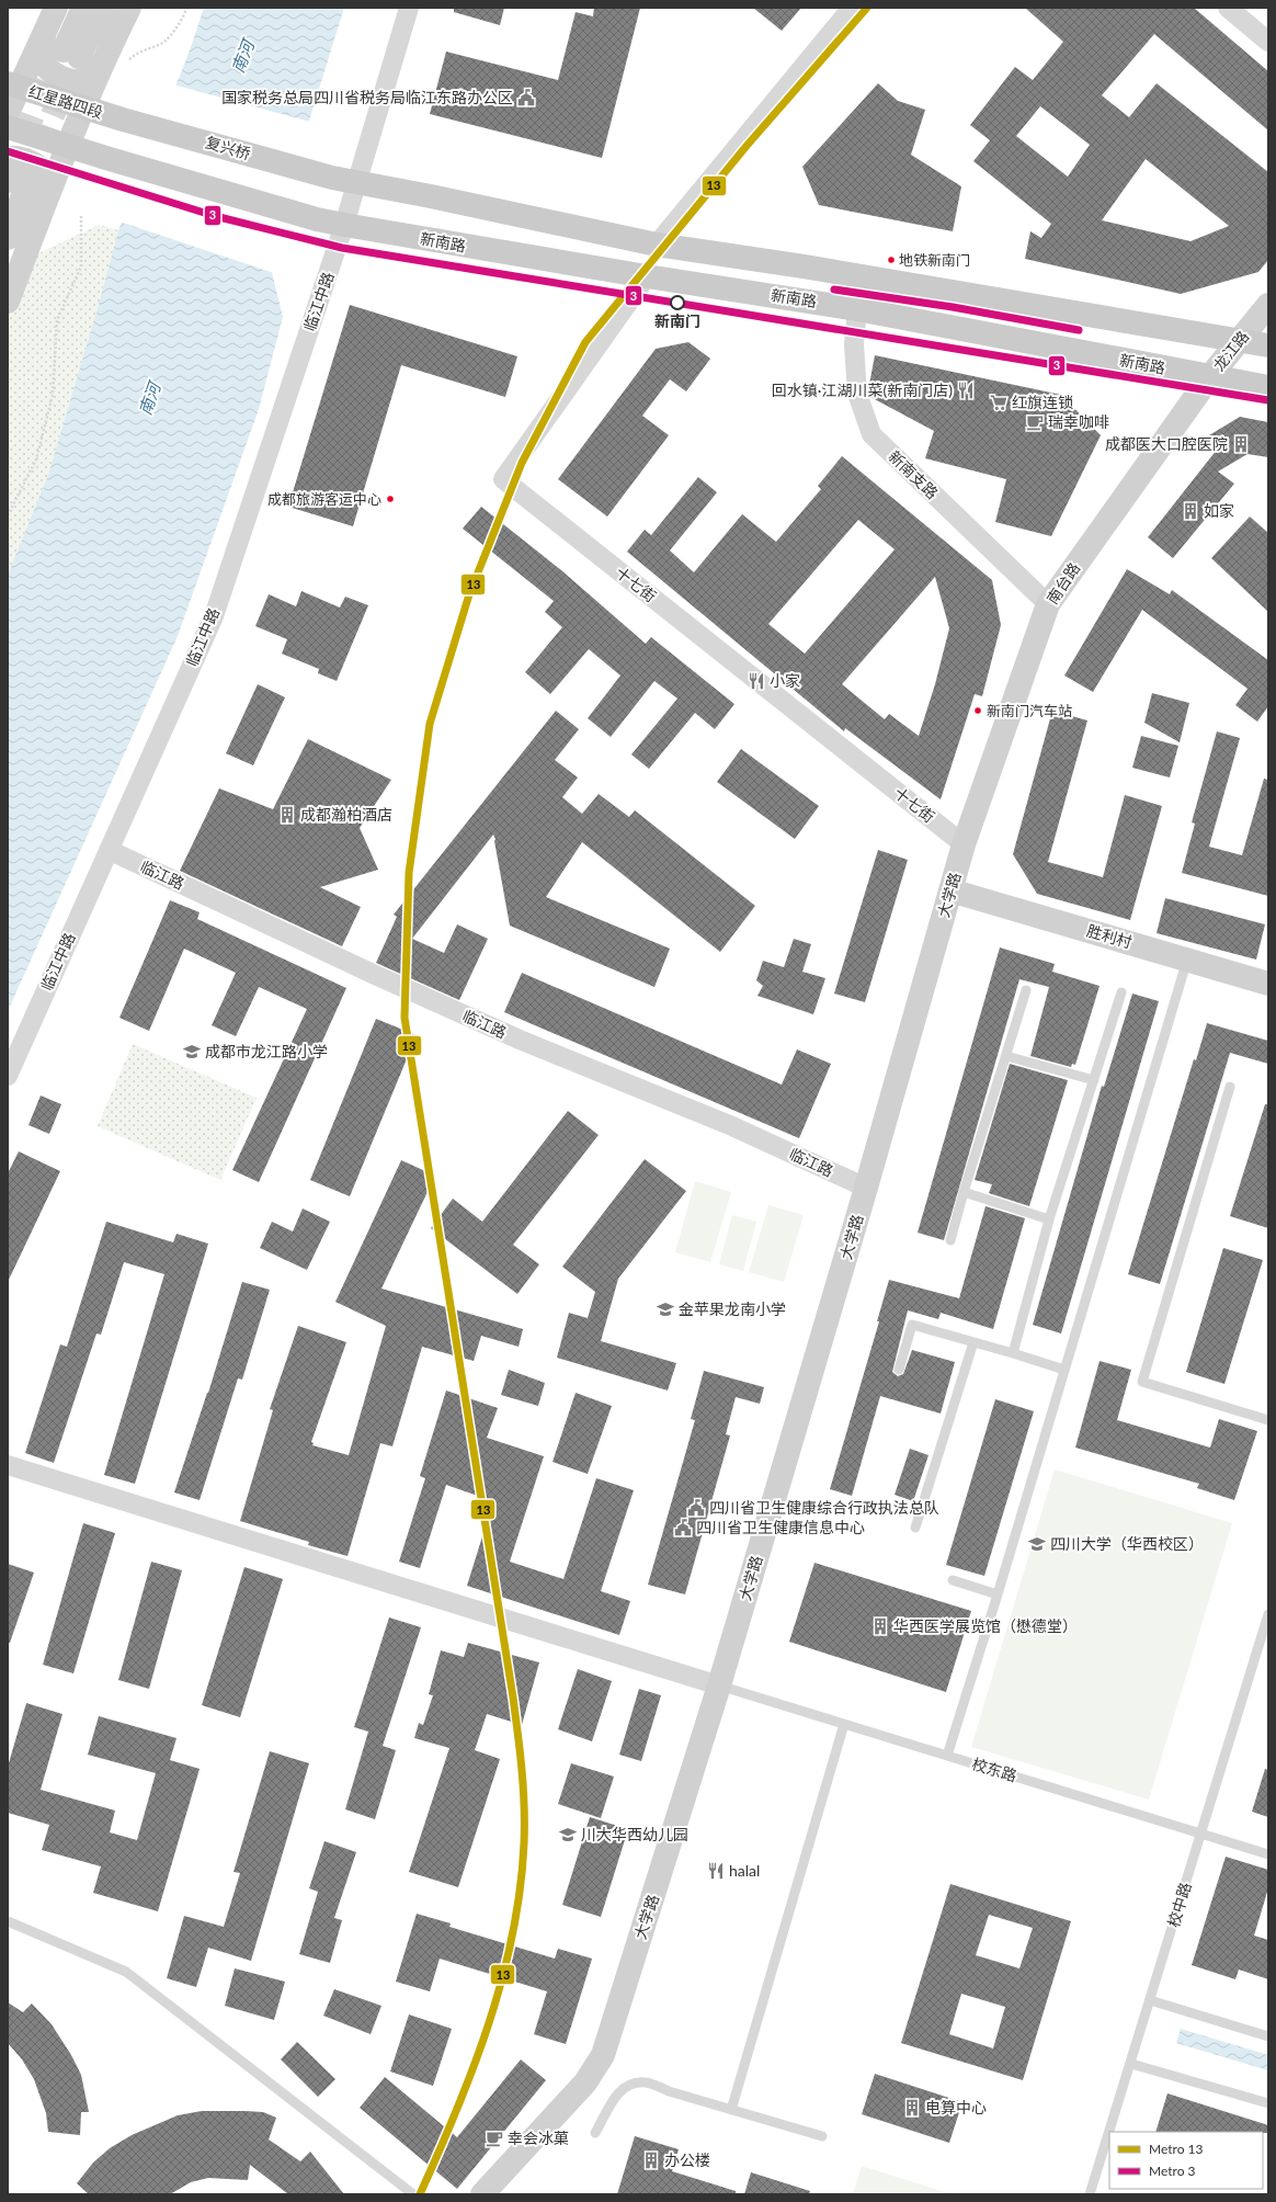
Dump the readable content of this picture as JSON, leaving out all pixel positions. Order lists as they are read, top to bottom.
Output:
{
  "streets": {
    "main road": ["红星路四段", "复兴桥", "新南路"],
    "street": [
      "临江中路",
      "龙江路",
      "新南支路",
      "南台路",
      "十七街",
      "临江路",
      "大学路",
      "胜利村"
    ],
    "lane": ["校东路", "校中路"]
  },
  "crossings": [
    ["红星路四段", "复兴桥"],
    ["复兴桥", "临江中路"],
    ["新南路", "临江中路"],
    ["新南路", "龙江路"],
    ["新南路", "新南支路"],
    ["新南路", "南台路"],
    ["新南路", "十七街"],
    ["临江中路", "临江路"],
    ["龙江路", "南台路"],
    ["新南支路", "南台路"],
    ["南台路", "十七街"],
    ["南台路", "大学路"],
    ["十七街", "大学路"],
    ["临江路", "大学路"],
    ["大学路", "胜利村"],
    ["大学路", "校东路"],
    ["校东路", "校中路"]
  ],
  "water": ["南河"],
  "places": {
    "public building": ["国家税务总局四川省税务局临江东路办公区", "四川省卫生健康综合行政执法总队", "四川省卫生健康信息中心"],
    "other": [
      "地铁新南门",
      "新南门",
      "成都旅游客运中心",
      "新南门汽车站"
    ],
    "restaurant": ["回水镇·江湖川菜(新南门店)", "小家", "halal"],
    "supermarket": ["红旗连锁"],
    "cafe": ["瑞幸咖啡", "幸会冰菓"],
    "building": [
      "成都医大口腔医院",
      "如家",
      "成都瀚柏酒店",
      "华西医学展览馆（懋德堂）",
      "电算中心",
      "办公楼"
    ],
    "school or university": [
      "成都市龙江路小学",
      "金苹果龙南小学",
      "四川大学（华西校区）",
      "川大华西幼儿园"
    ]
  },
  "lines": ["metro line 13", "metro line 3"],
  "legend": ["Metro 13", "Metro 3"]
}
